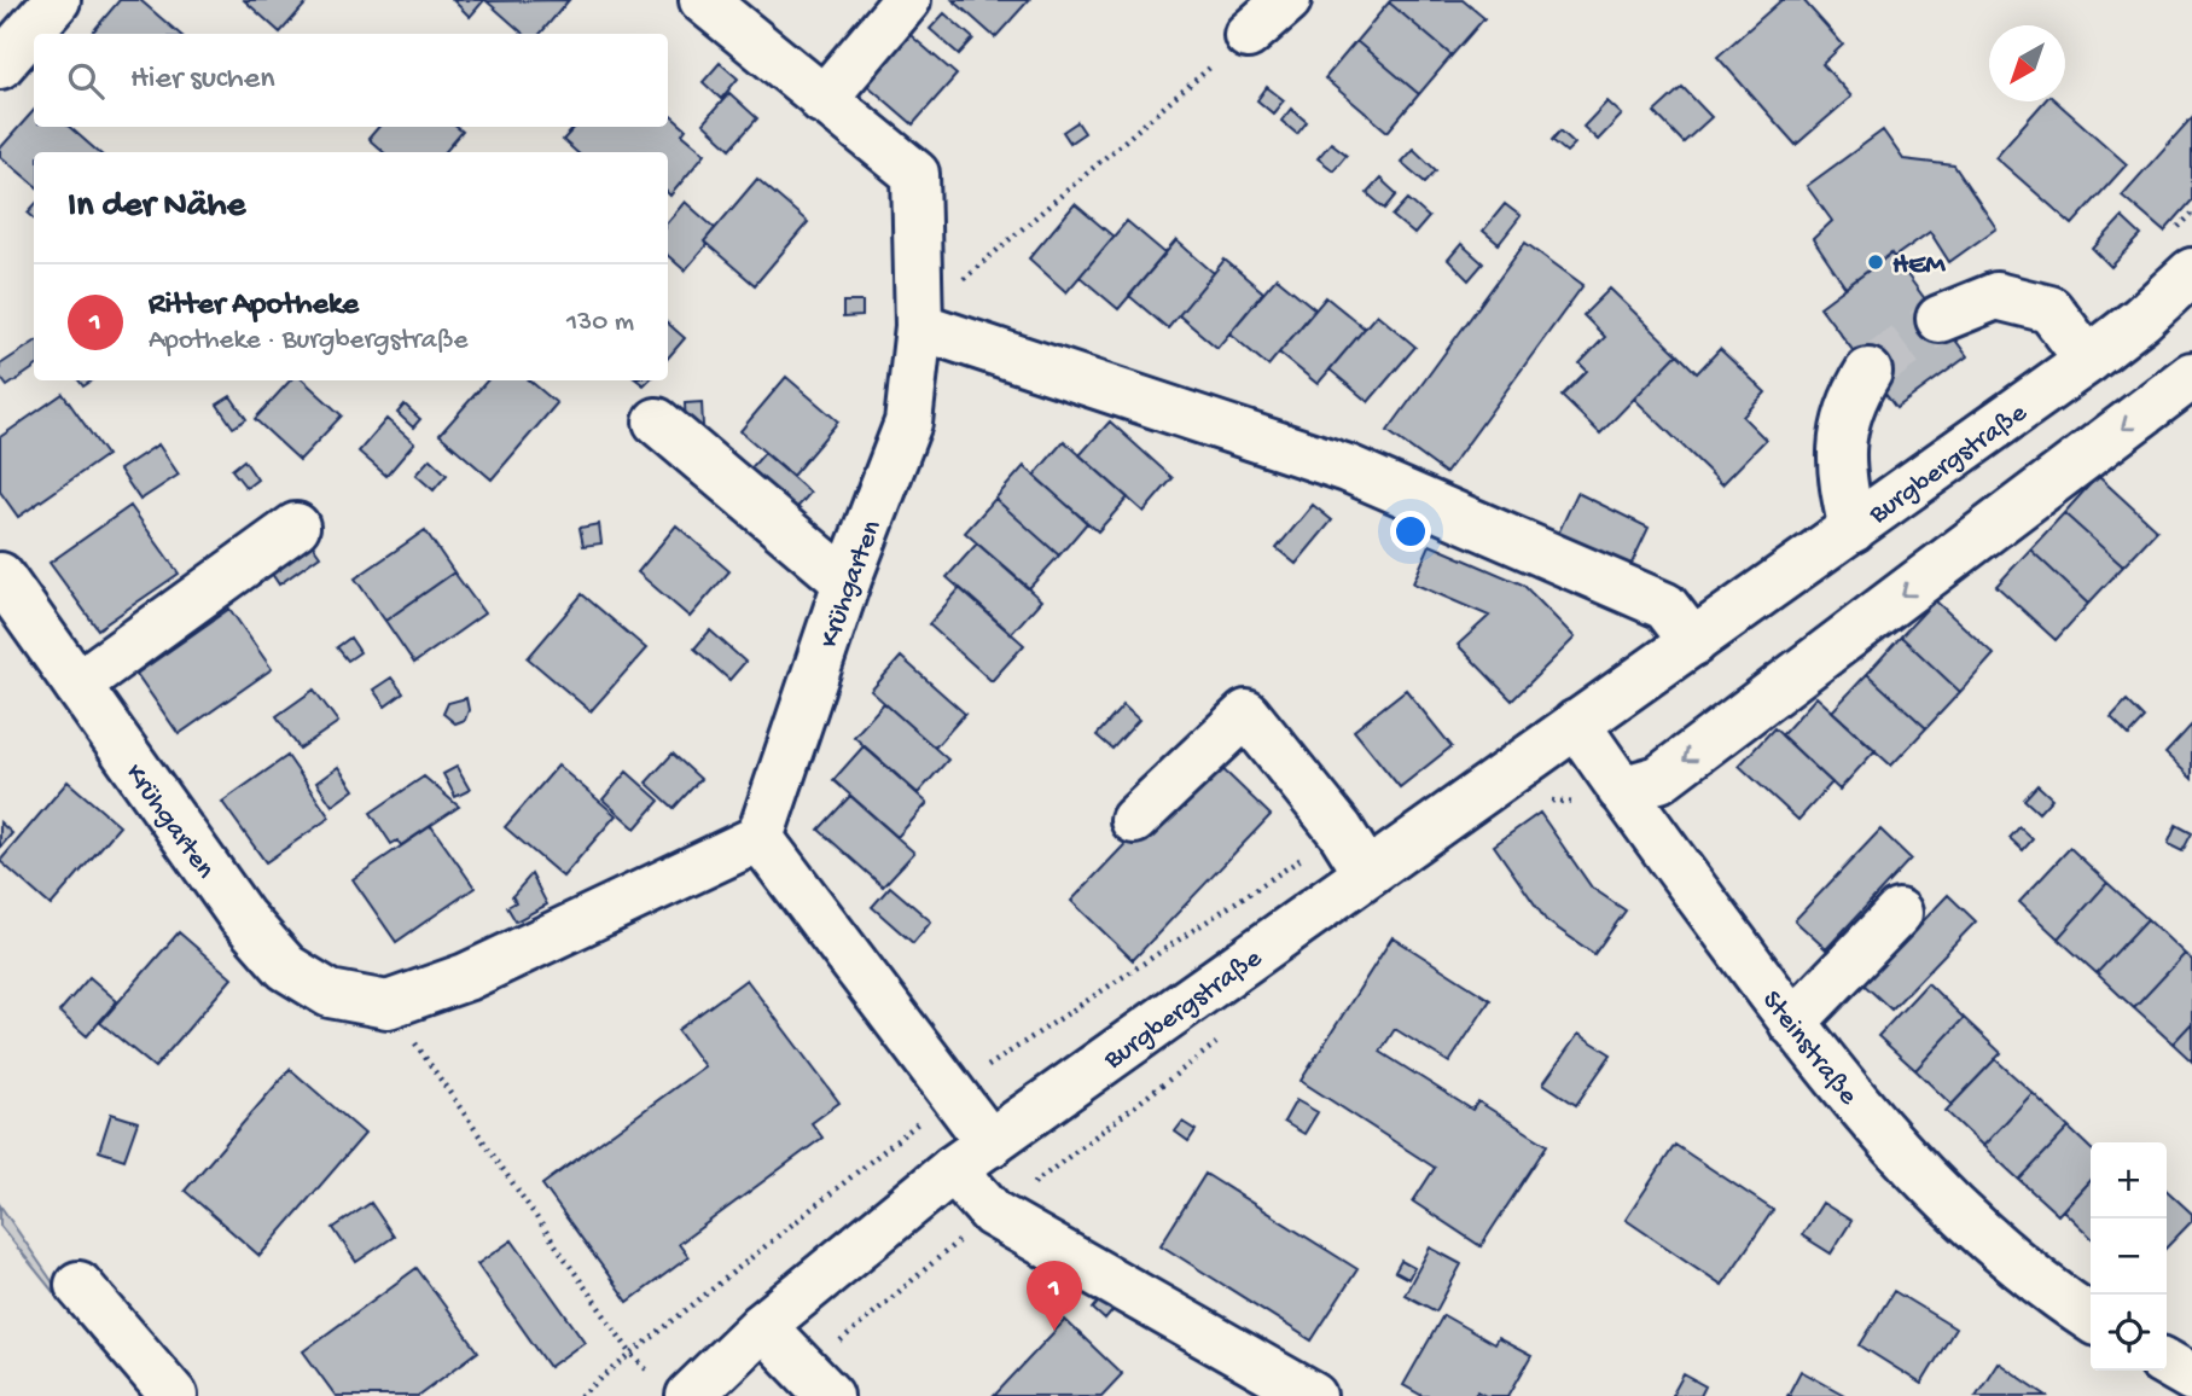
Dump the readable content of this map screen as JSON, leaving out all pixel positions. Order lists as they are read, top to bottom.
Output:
{
  "streets": {
    "street": ["Burgbergstraße", "Krühgarten", "Steinstraße"]
  },
  "crossings": [
    ["Burgbergstraße", "Steinstraße"]
  ],
  "places": ["HEM"],
  "north": "bottom left",
  "page": {
    "search": "Hier suchen",
    "heading": "In der Nähe",
    "list": [
      {
        "mark": "1",
        "name": "Ritter Apotheke",
        "note": "Apotheke · Burgbergstraße",
        "value": "130 m"
      }
    ],
    "map_buttons": ["+", "−"],
    "pins": "1"
  }
}
